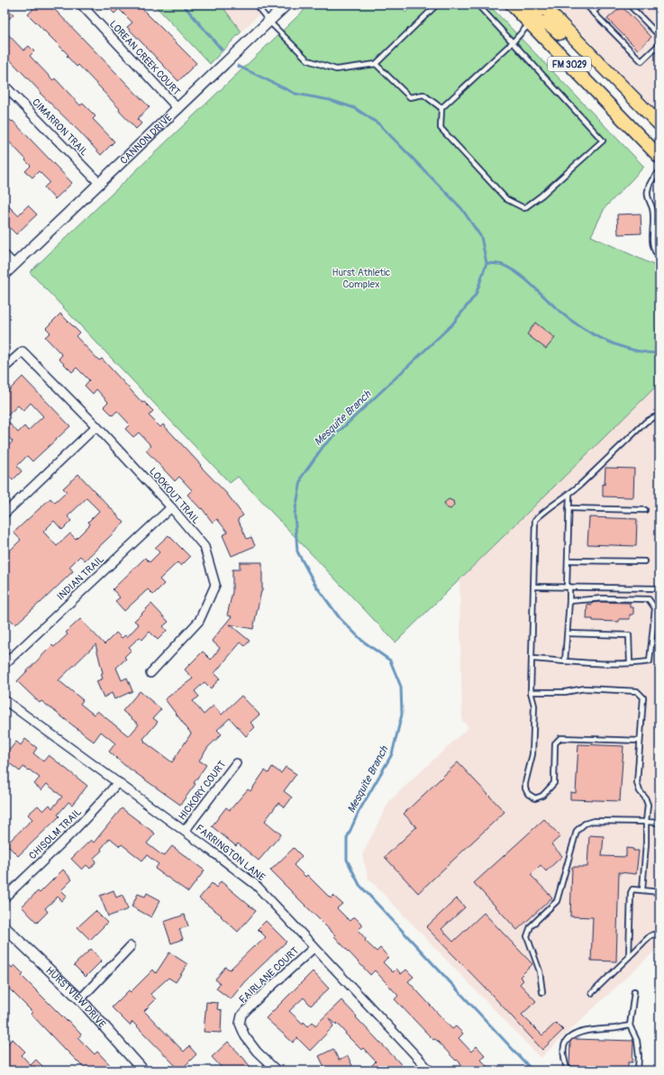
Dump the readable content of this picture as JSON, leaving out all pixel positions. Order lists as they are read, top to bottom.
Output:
{
  "streets": {
    "main road": ["FM 3029"],
    "street": [
      "LOREAN CREEK COURT",
      "CIMARRON TRAIL",
      "CANNON DRIVE",
      "LOOKOUT TRAIL",
      "INDIAN TRAIL",
      "HICKORY COURT",
      "CHISOLM TRAIL",
      "FARRINGTON LANE",
      "FAIRLANE COURT",
      "HURSTVIEW DRIVE"
    ]
  },
  "crossings": [
    ["LOREAN CREEK COURT", "CANNON DRIVE"],
    ["CIMARRON TRAIL", "CANNON DRIVE"],
    ["LOOKOUT TRAIL", "INDIAN TRAIL"],
    ["HICKORY COURT", "FARRINGTON LANE"],
    ["CHISOLM TRAIL", "FARRINGTON LANE"],
    ["FARRINGTON LANE", "FAIRLANE COURT"]
  ],
  "water": ["Mesquite Branch"],
  "parks": ["Hurst Athletic Complex"]
}
